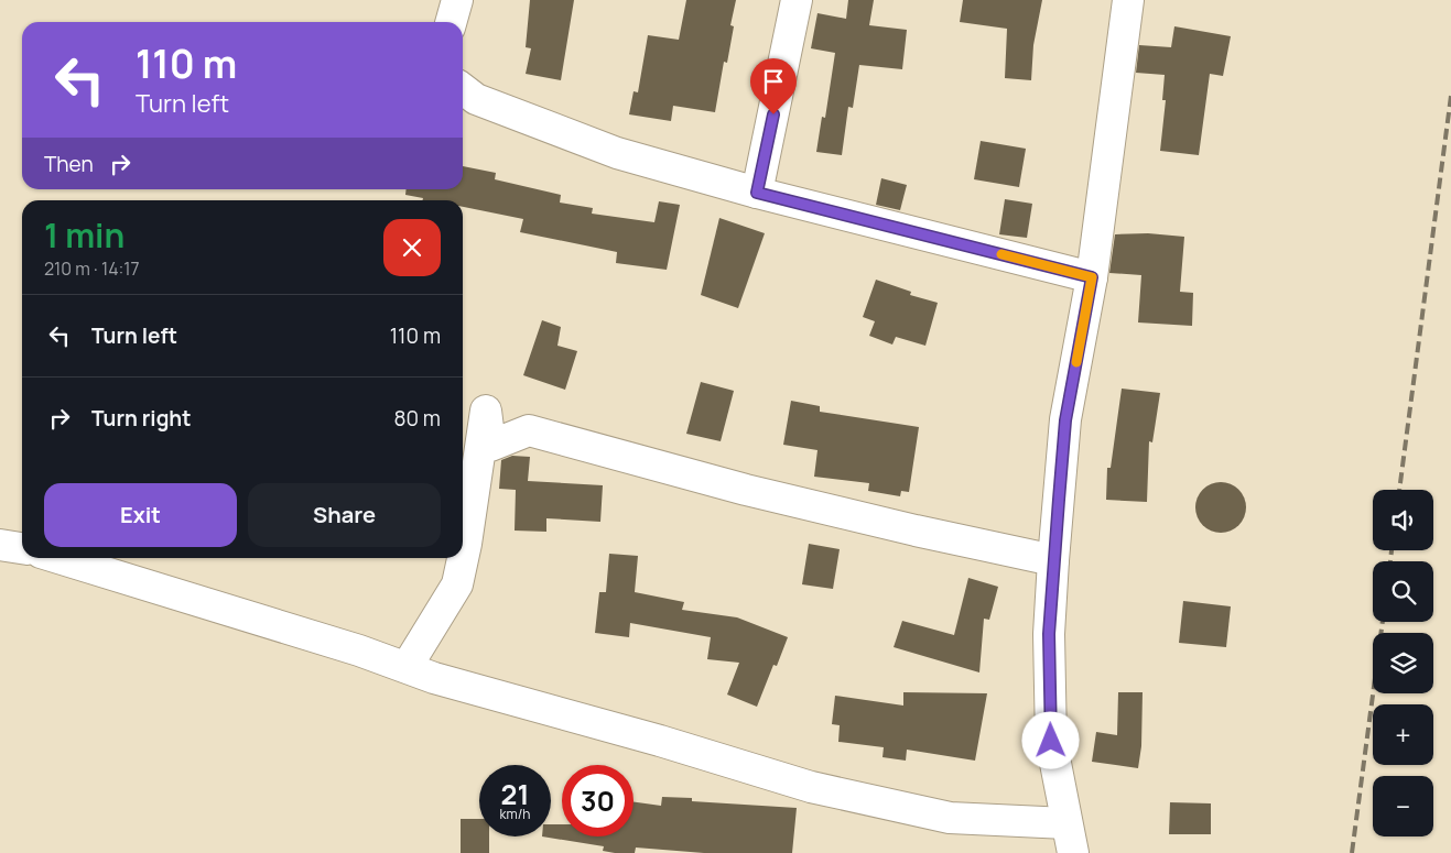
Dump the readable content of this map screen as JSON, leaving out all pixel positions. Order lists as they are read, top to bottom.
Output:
{
  "page": {
    "turn": ["110 m", "Turn left"],
    "then": "Then",
    "heading": ["1 min", "210 m · 14:17"],
    "list": [
      {
        "name": "Turn left",
        "value": "110 m"
      },
      {
        "name": "Turn right",
        "value": "80 m"
      }
    ],
    "buttons": ["Exit", "Share"],
    "map_buttons": ["+", "−"],
    "speed": "21 km/h",
    "limit": "30"
  }
}
